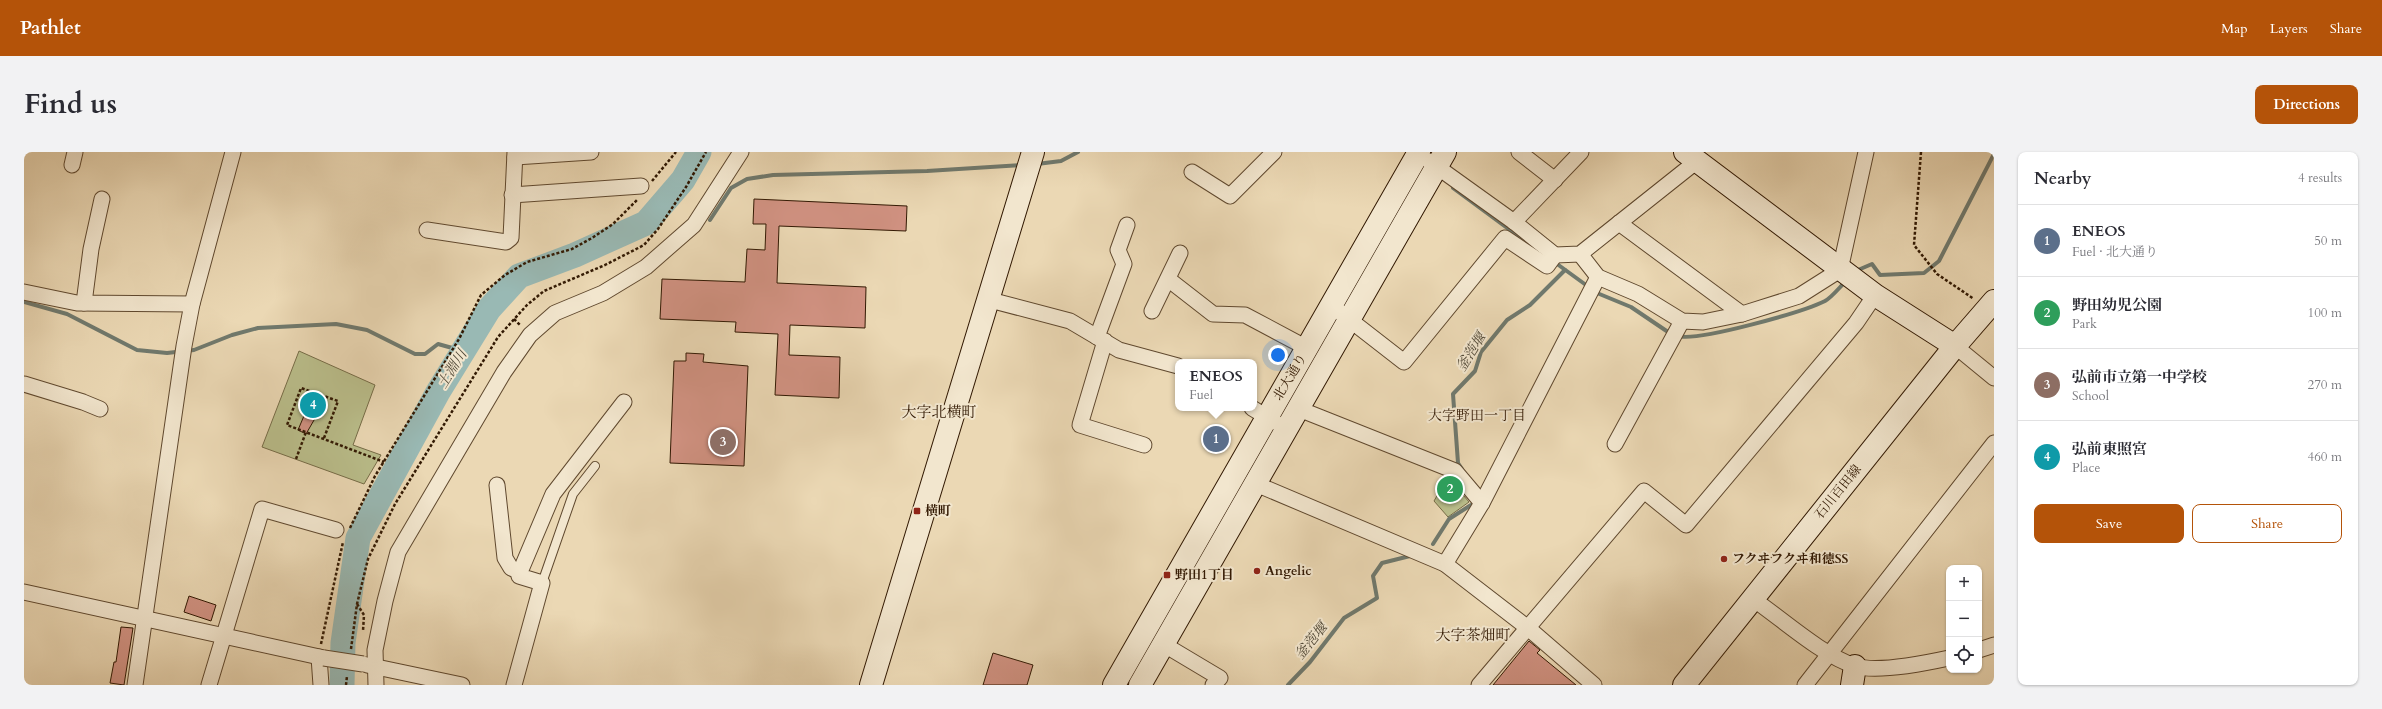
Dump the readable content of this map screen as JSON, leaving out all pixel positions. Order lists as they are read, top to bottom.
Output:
{
  "streets": {
    "street": ["北大通り", "石川百田線"]
  },
  "districts": ["大字北横町", "大字野田一丁目", "大字茶畑町"],
  "water": ["釜萢堰", "土淵川"],
  "places": {
    "transit": ["横町", "野田1丁目"],
    "other": ["フクヰフクヰ和徳SS", "Angelic"]
  },
  "page": {
    "header": "Pathlet",
    "nav": ["Map", "Layers", "Share"],
    "title": "Find us",
    "buttons": [
      "Directions",
      ["Save", "Share"]
    ],
    "heading": ["Nearby", "4 results"],
    "list": [
      {
        "mark": "1",
        "name": "ENEOS",
        "note": "Fuel · 北大通り",
        "value": "50 m"
      },
      {
        "mark": "2",
        "name": "野田幼児公園",
        "note": "Park",
        "value": "100 m"
      },
      {
        "mark": "3",
        "name": "弘前市立第一中学校",
        "note": "School",
        "value": "270 m"
      },
      {
        "mark": "4",
        "name": "弘前東照宮",
        "note": "Place",
        "value": "460 m"
      }
    ],
    "popup": ["ENEOS", "Fuel"],
    "pins": [
      "4",
      "1",
      "3",
      "2"
    ],
    "map_buttons": ["+", "−"]
  }
}
